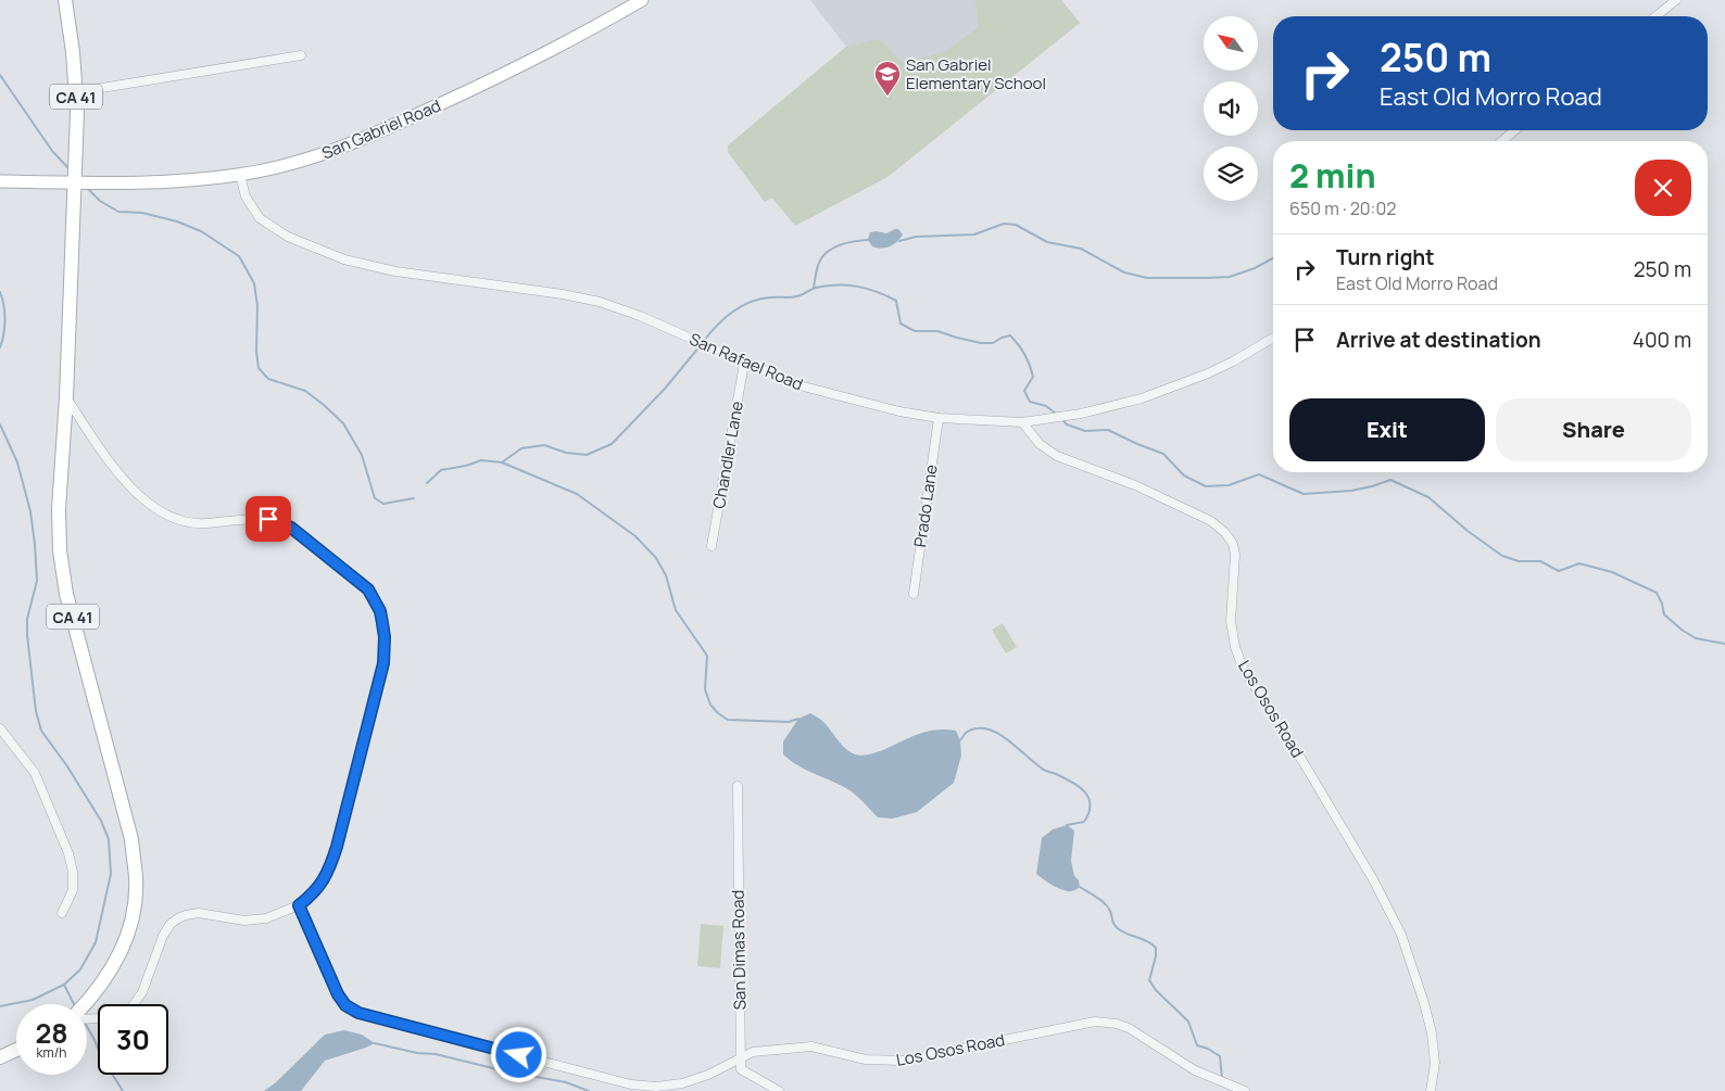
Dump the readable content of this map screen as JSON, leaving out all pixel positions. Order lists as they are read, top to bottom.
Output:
{
  "streets": {
    "main road": ["CA 41"],
    "street": [
      "San Gabriel Road",
      "San Rafael Road",
      "Chandler Lane",
      "Prado Lane",
      "Los Osos Road",
      "San Dimas Road"
    ]
  },
  "crossings": [
    ["CA 41", "San Gabriel Road"],
    ["San Gabriel Road", "San Rafael Road"],
    ["San Rafael Road", "Chandler Lane"],
    ["San Rafael Road", "Prado Lane"],
    ["San Rafael Road", "Los Osos Road"],
    ["Los Osos Road", "San Dimas Road"]
  ],
  "places": {
    "school or university": ["San Gabriel Elementary School"]
  },
  "north": "top left",
  "page": {
    "turn": ["250 m", "East Old Morro Road"],
    "heading": ["2 min", "650 m · 20:02"],
    "list": [
      {
        "name": "Turn right",
        "note": "East Old Morro Road",
        "value": "250 m"
      },
      {
        "name": "Arrive at destination",
        "value": "400 m"
      }
    ],
    "buttons": ["Exit", "Share"],
    "speed": "28 km/h",
    "limit": "30"
  }
}
